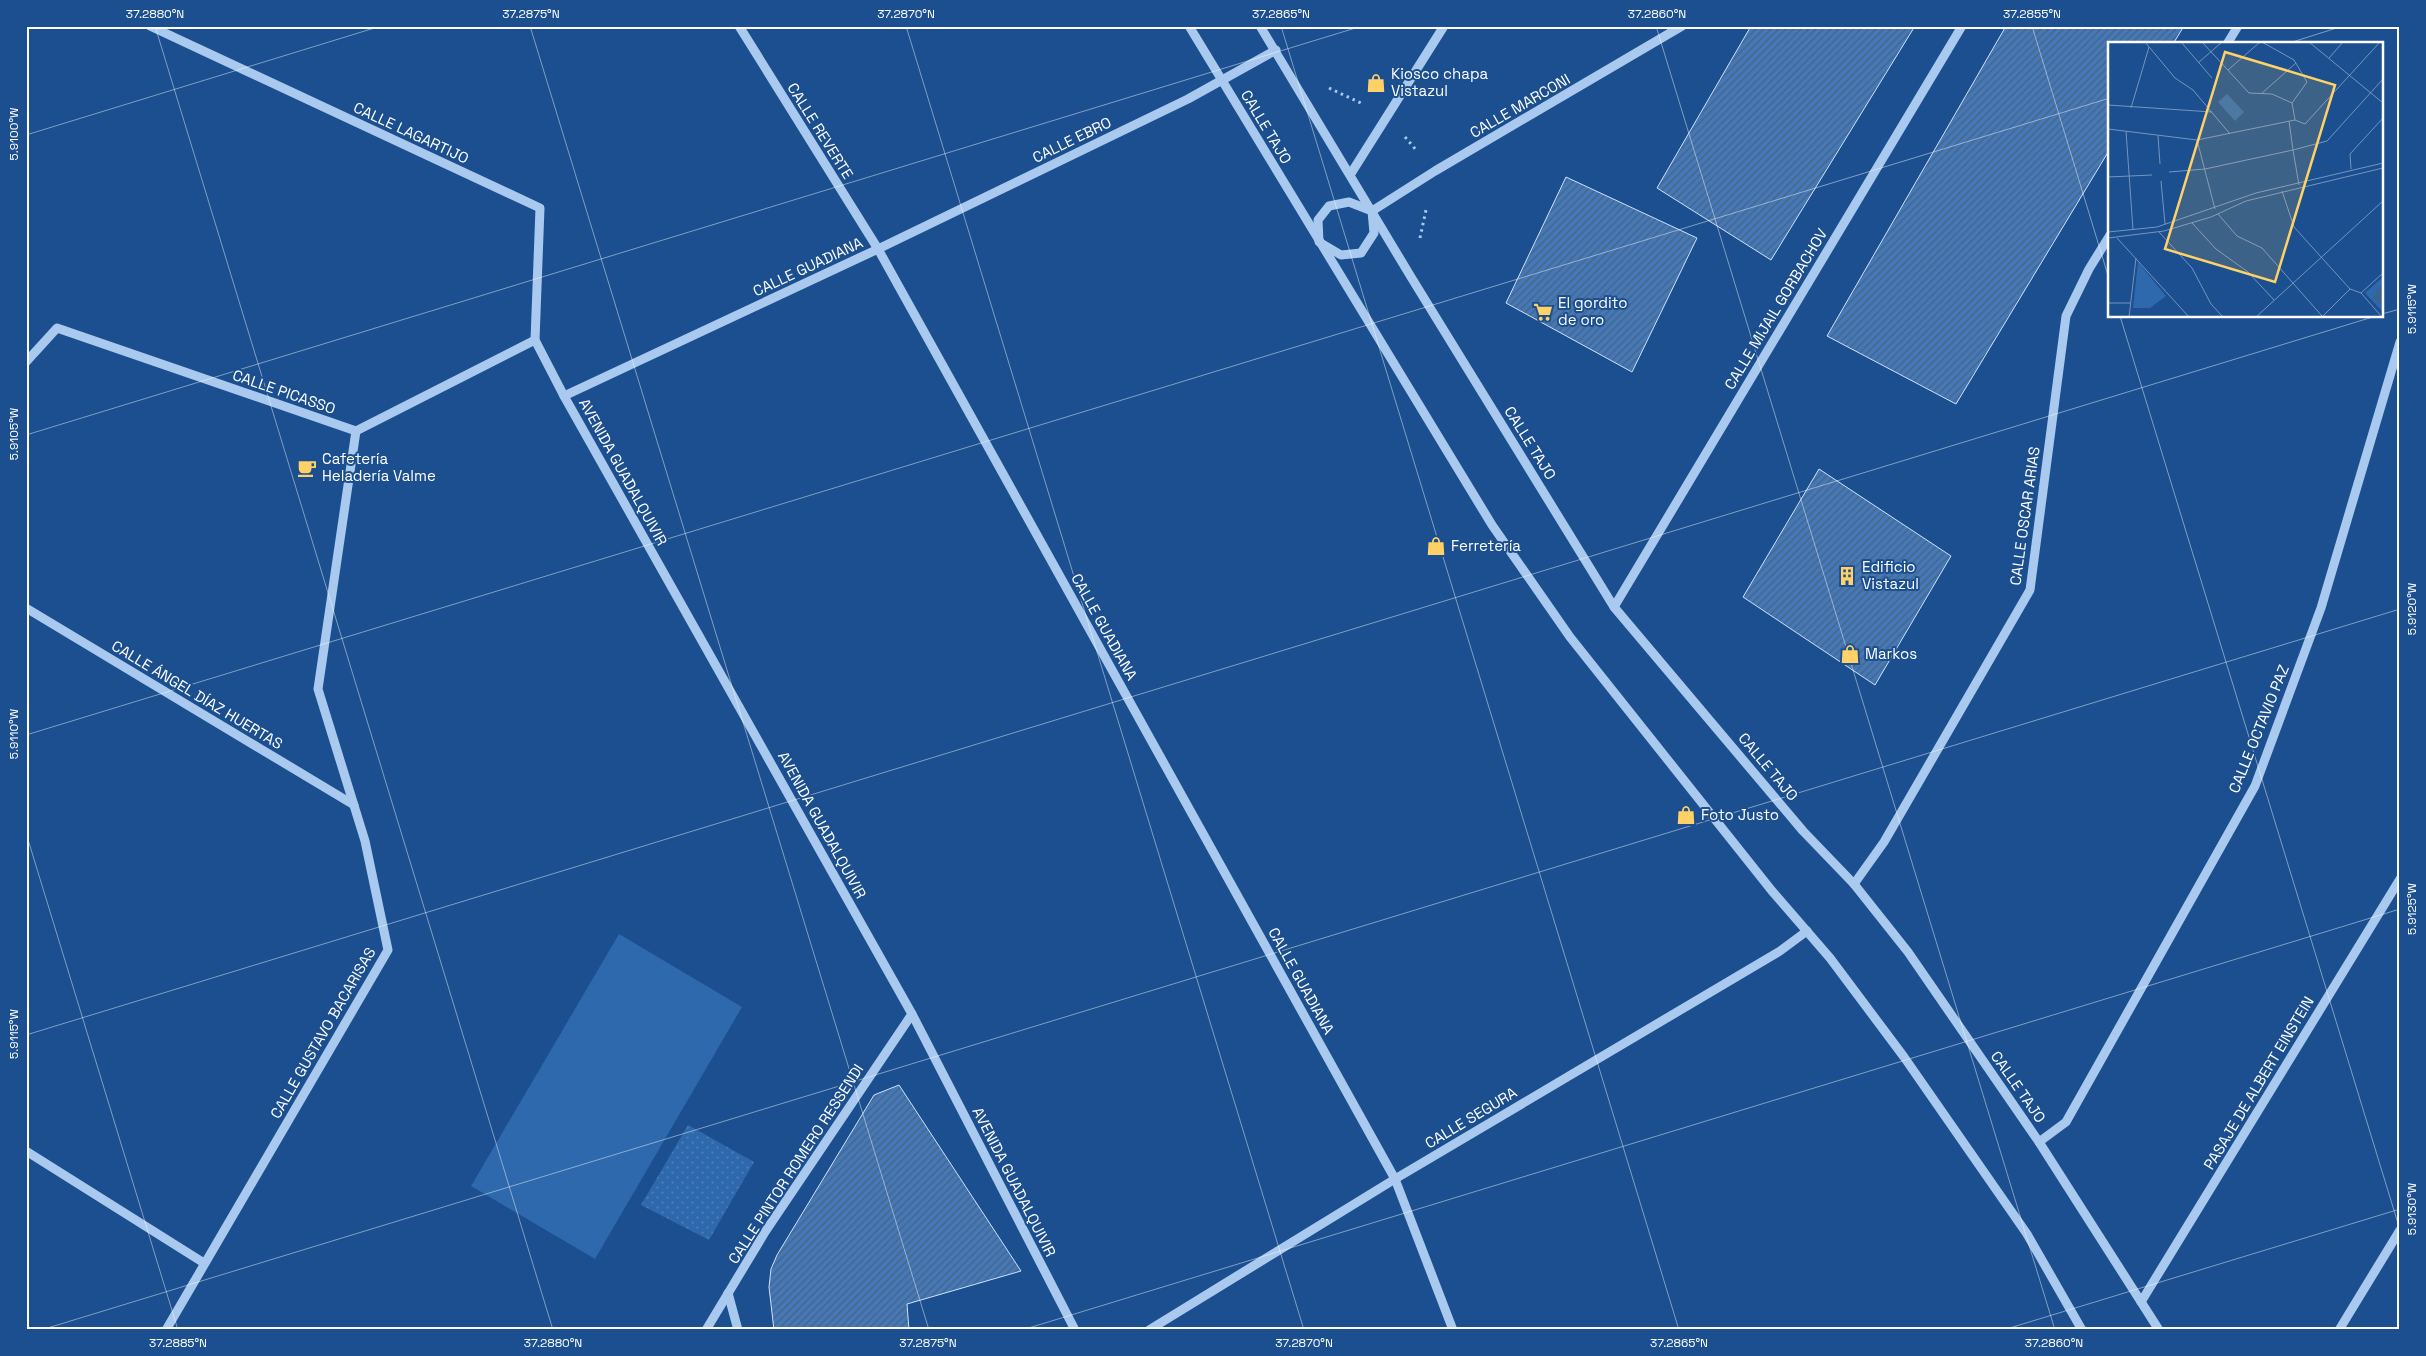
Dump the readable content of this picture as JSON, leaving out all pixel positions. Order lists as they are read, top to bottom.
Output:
{
  "streets": {
    "street": [
      "CALLE MARCONI",
      "CALLE TAJO",
      "CALLE REVERTE",
      "CALLE LAGARTIJO",
      "CALLE EBRO",
      "CALLE GUADIANA",
      "CALLE MIJAIL GORBACHOV",
      "CALLE PICASSO",
      "AVENIDA GUADALQUIVIR",
      "CALLE OSCAR ARIAS",
      "CALLE ÁNGEL DÍAZ HUERTAS",
      "CALLE OCTAVIO PAZ",
      "CALLE GUSTAVO BACARISAS",
      "PASAJE DE ALBERT EINSTEIN",
      "CALLE SEGURA",
      "CALLE PINTOR ROMERO RESSENDI"
    ]
  },
  "crossings": [
    ["CALLE MARCONI", "CALLE TAJO"],
    ["CALLE TAJO", "CALLE EBRO"],
    ["CALLE TAJO", "CALLE MIJAIL GORBACHOV"],
    ["CALLE TAJO", "CALLE OSCAR ARIAS"],
    ["CALLE TAJO", "CALLE OCTAVIO PAZ"],
    ["CALLE TAJO", "PASAJE DE ALBERT EINSTEIN"],
    ["CALLE TAJO", "CALLE SEGURA"],
    ["CALLE REVERTE", "CALLE EBRO"],
    ["CALLE REVERTE", "CALLE GUADIANA"],
    ["CALLE LAGARTIJO", "AVENIDA GUADALQUIVIR"],
    ["CALLE EBRO", "CALLE GUADIANA"],
    ["CALLE GUADIANA", "AVENIDA GUADALQUIVIR"],
    ["CALLE GUADIANA", "CALLE SEGURA"],
    ["CALLE PICASSO", "CALLE GUSTAVO BACARISAS"],
    ["AVENIDA GUADALQUIVIR", "CALLE PINTOR ROMERO RESSENDI"],
    ["CALLE ÁNGEL DÍAZ HUERTAS", "CALLE GUSTAVO BACARISAS"]
  ],
  "places": {
    "shop": [
      "Kiosco chapa Vistazul",
      "Ferretería",
      "Markos",
      "Foto Justo"
    ],
    "supermarket": ["El gordito de oro"],
    "cafe": ["Cafetería Heladería Valme"],
    "building": ["Edificio Vistazul"]
  },
  "coordinates": [
    "37.2880°N",
    "37.2875°N",
    "37.2870°N",
    "37.2865°N",
    "37.2860°N",
    "37.2855°N",
    "5.9100°W",
    "5.9115°W",
    "5.9105°W",
    "5.9120°W",
    "5.9110°W",
    "5.9125°W",
    "5.9130°W",
    "37.2885°N"
  ]
}
